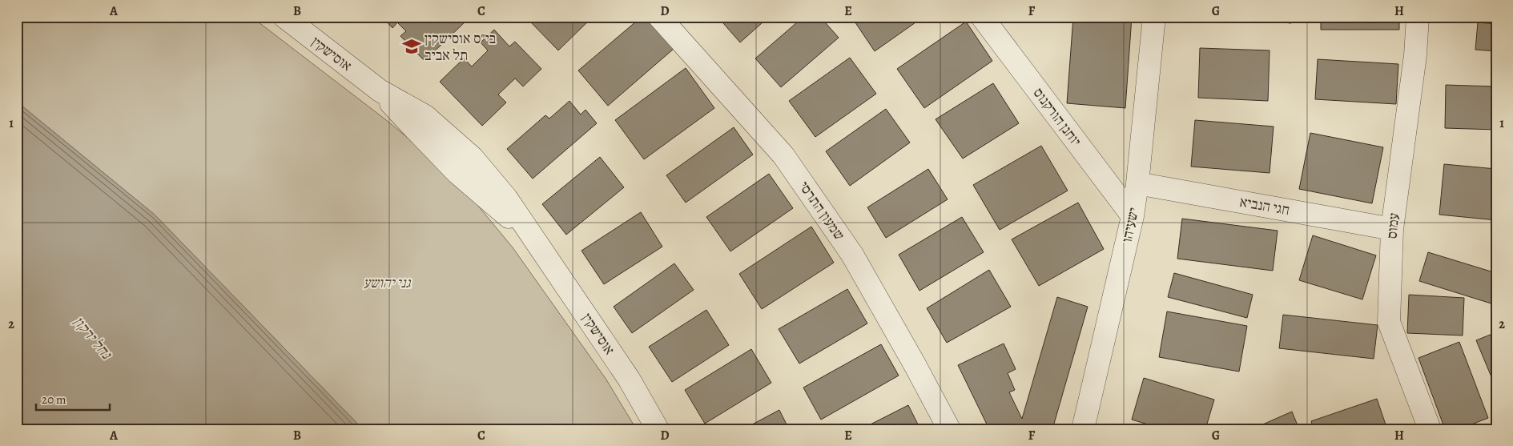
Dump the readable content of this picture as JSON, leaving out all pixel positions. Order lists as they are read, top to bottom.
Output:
{
  "streets": {
    "street": [
      "אוסישקין",
      "יוחנן הורקנוס",
      "חגי הנביא",
      "שמעון התרסי",
      "ישעיהו",
      "עמוס"
    ]
  },
  "crossings": [
    ["יוחנן הורקנוס", "ישעיהו"],
    ["חגי הנביא", "ישעיהו"],
    ["חגי הנביא", "עמוס"]
  ],
  "water": ["נחל ירקון"],
  "parks": ["גני יהושע"],
  "places": {
    "school or university": ["בי\"ס אוסישקין תל אביב"]
  },
  "scale_bar": "20 m",
  "grid": {
    "columns": [
      "A",
      "B",
      "C",
      "D",
      "E",
      "F",
      "G",
      "H"
    ],
    "rows": ["1", "2"]
  }
}
